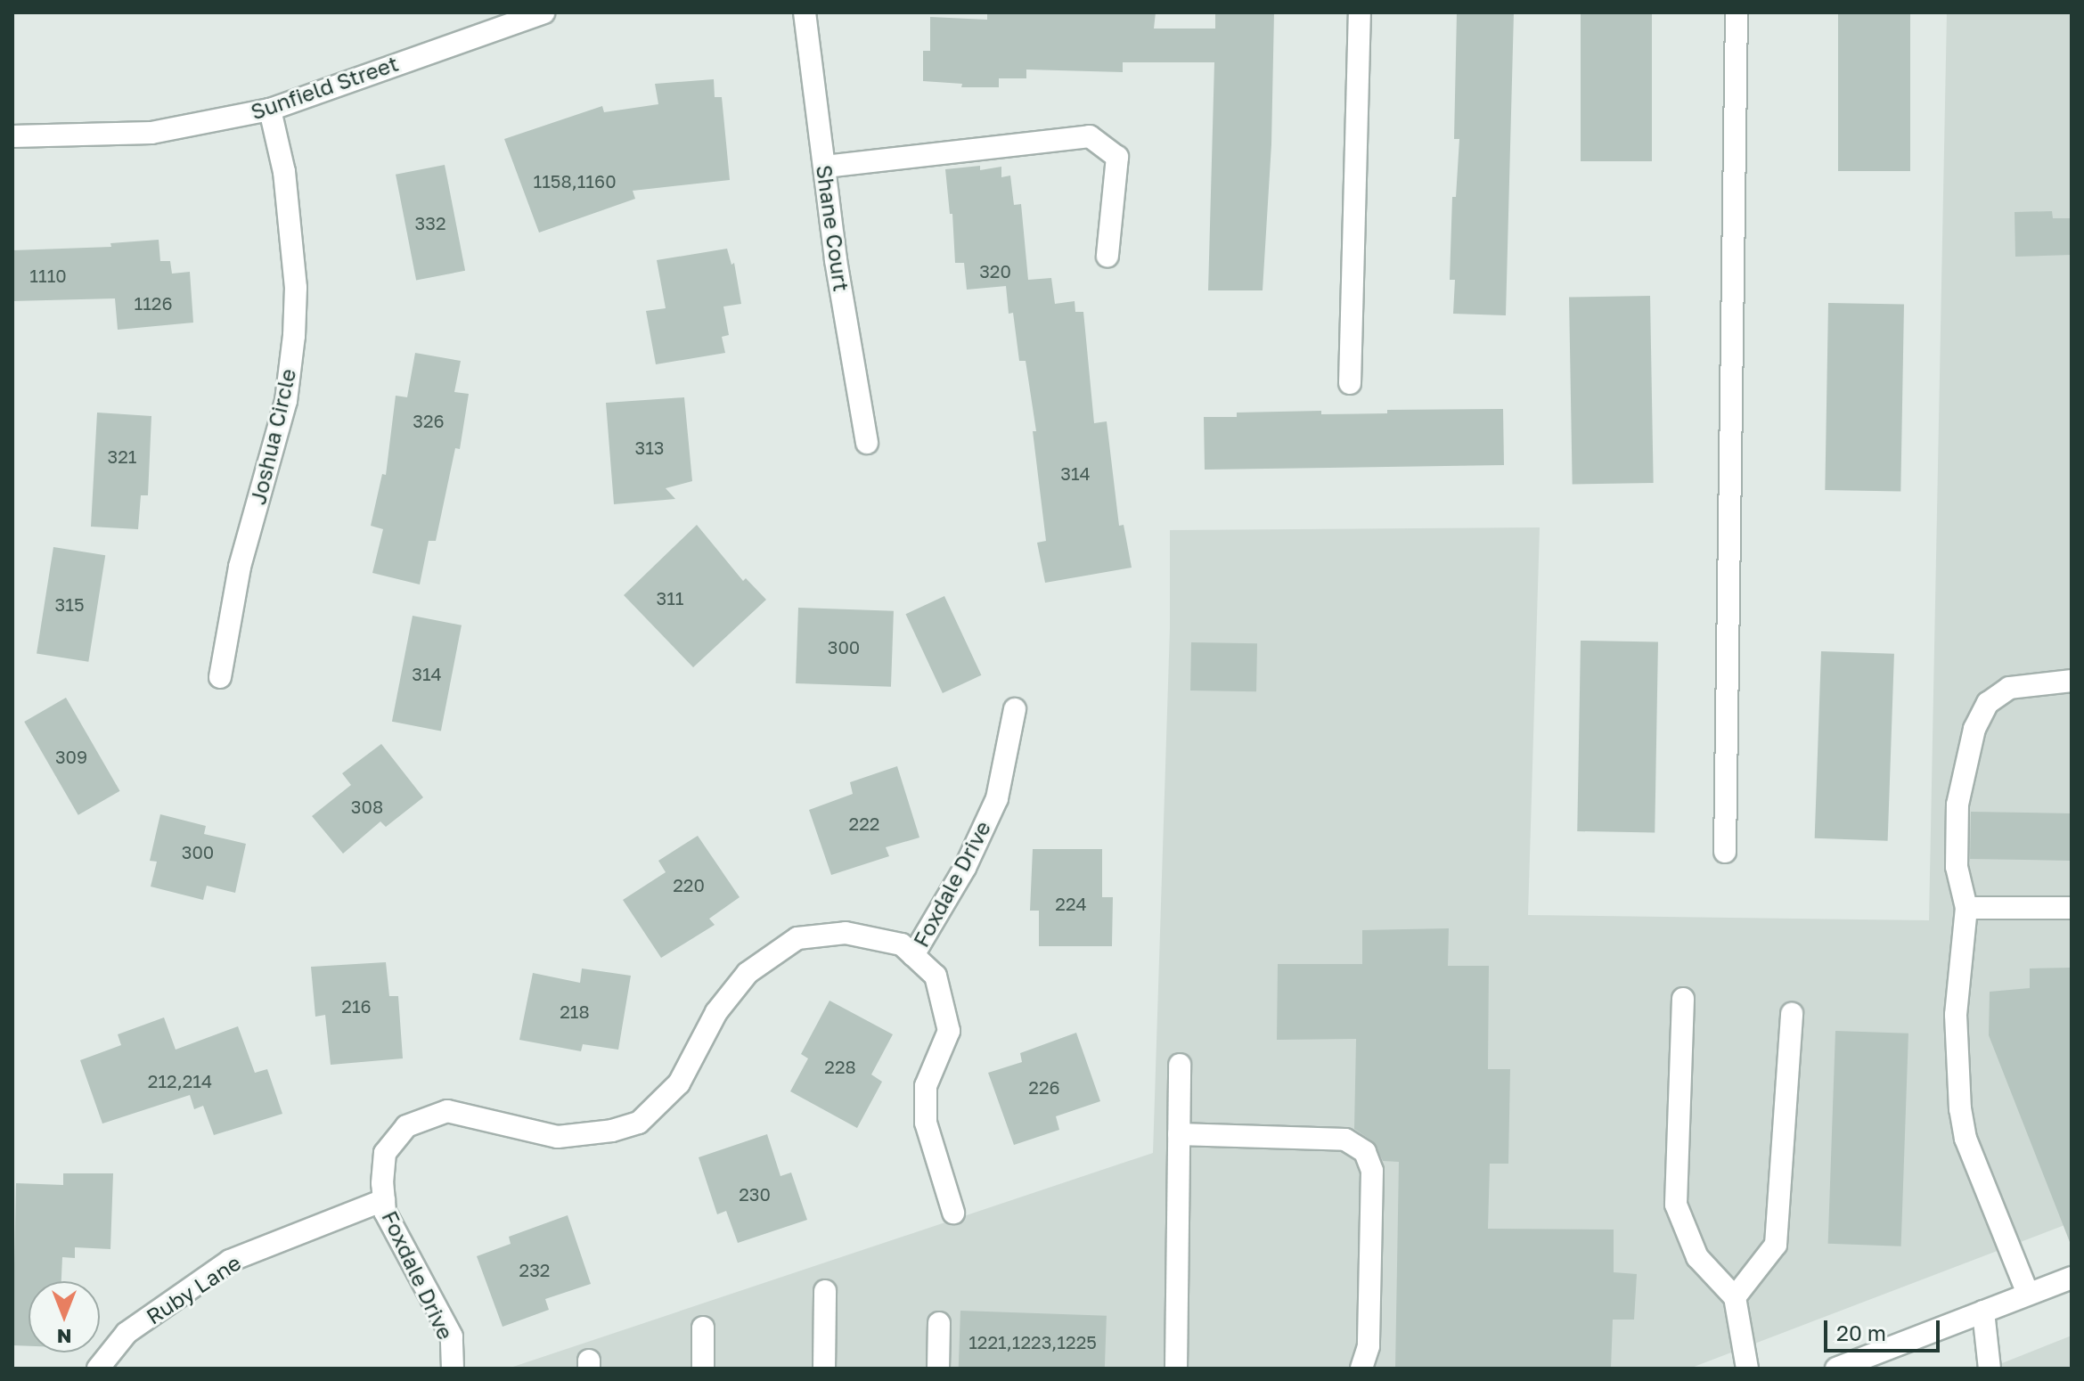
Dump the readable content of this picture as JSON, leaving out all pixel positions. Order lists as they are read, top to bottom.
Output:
{
  "streets": {
    "street": [
      "Sunfield Street",
      "Shane Court",
      "Joshua Circle",
      "Foxdale Drive",
      "Ruby Lane"
    ]
  },
  "crossings": [
    ["Sunfield Street", "Joshua Circle"],
    ["Foxdale Drive", "Ruby Lane"]
  ],
  "house_numbers": [
    "1158,1160",
    "332",
    "320",
    "1110",
    "1126",
    "326",
    "313",
    "321",
    "314",
    "311",
    "315",
    "300",
    "314",
    "309",
    "308",
    "222",
    "300",
    "220",
    "224",
    "216",
    "218",
    "228",
    "212,214",
    "226",
    "230",
    "232",
    "1221,1223,1225"
  ],
  "scale_bar": "20 m",
  "north": "bottom"
}
